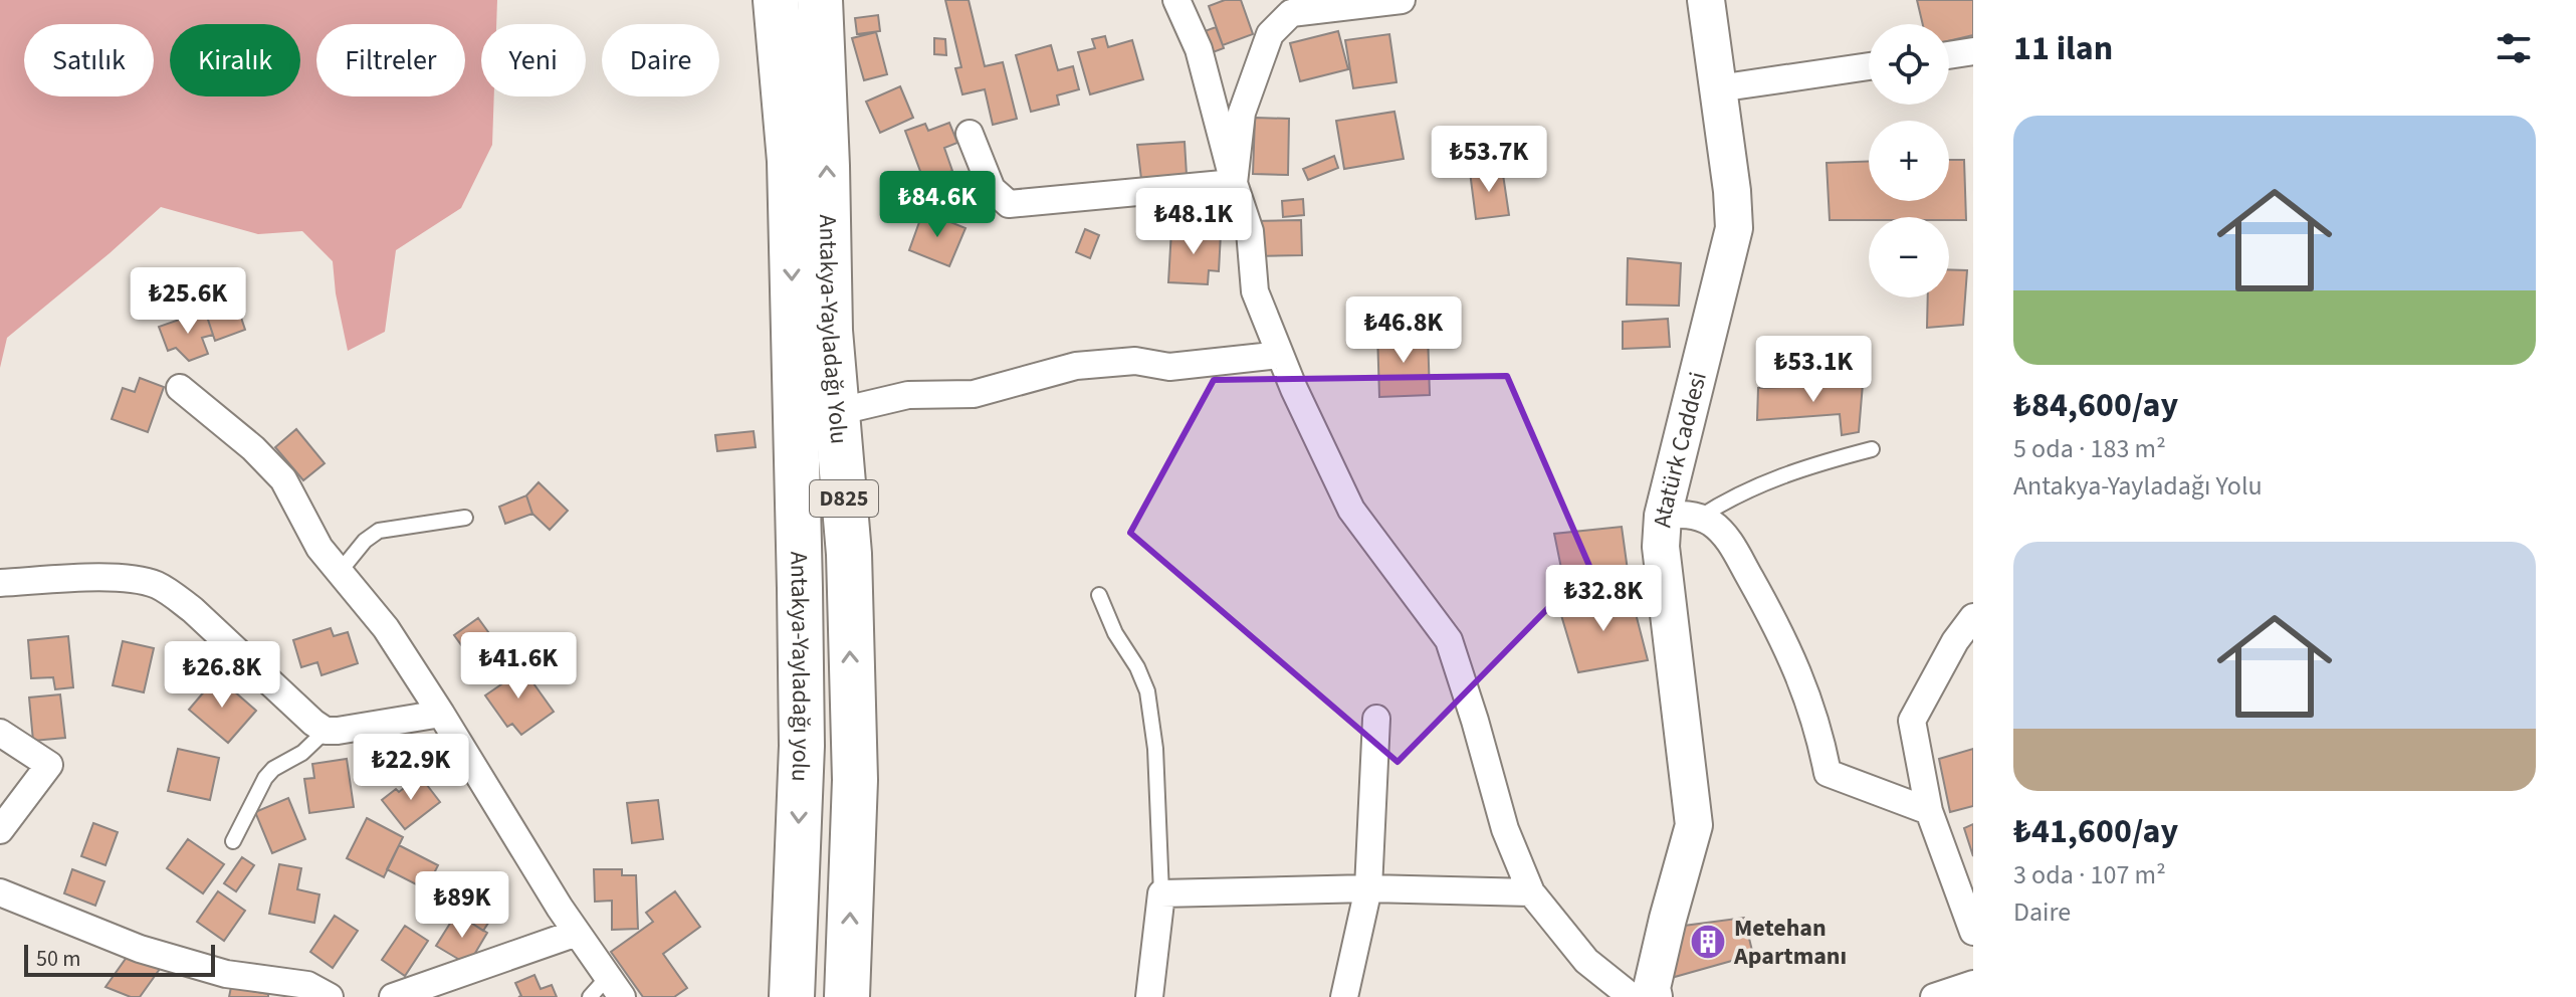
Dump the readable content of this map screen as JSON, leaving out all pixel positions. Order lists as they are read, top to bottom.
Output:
{
  "streets": {
    "highway": ["Antakya-Yayladağı Yolu", "D825", "Antakya-Yayladağı yolu"],
    "main road": ["Atatürk Caddesi"]
  },
  "one_way": ["Antakya-Yayladağı Yolu", "Antakya-Yayladağı yolu"],
  "places": {
    "building": ["Metehan Apartmanı"]
  },
  "scale_bar": "50 m",
  "page": {
    "heading": "11 ilan",
    "map_buttons": ["+", "−"],
    "chip": [
      "Satılık",
      "Kiralık",
      "Filtreler",
      "Yeni",
      "Daire"
    ],
    "list": [
      {
        "name": "₺84,600/ay",
        "note": "5 oda · 183 m² · Antakya-Yayladağı Yolu"
      },
      {
        "name": "₺41,600/ay",
        "note": "3 oda · 107 m² · Daire"
      }
    ],
    "price": [
      "₺53.7K",
      "₺84.6K",
      "₺48.1K",
      "₺25.6K",
      "₺46.8K",
      "₺53.1K",
      "₺32.8K",
      "₺41.6K",
      "₺26.8K",
      "₺22.9K",
      "₺89K"
    ],
    "scale": "50 m"
  }
}
